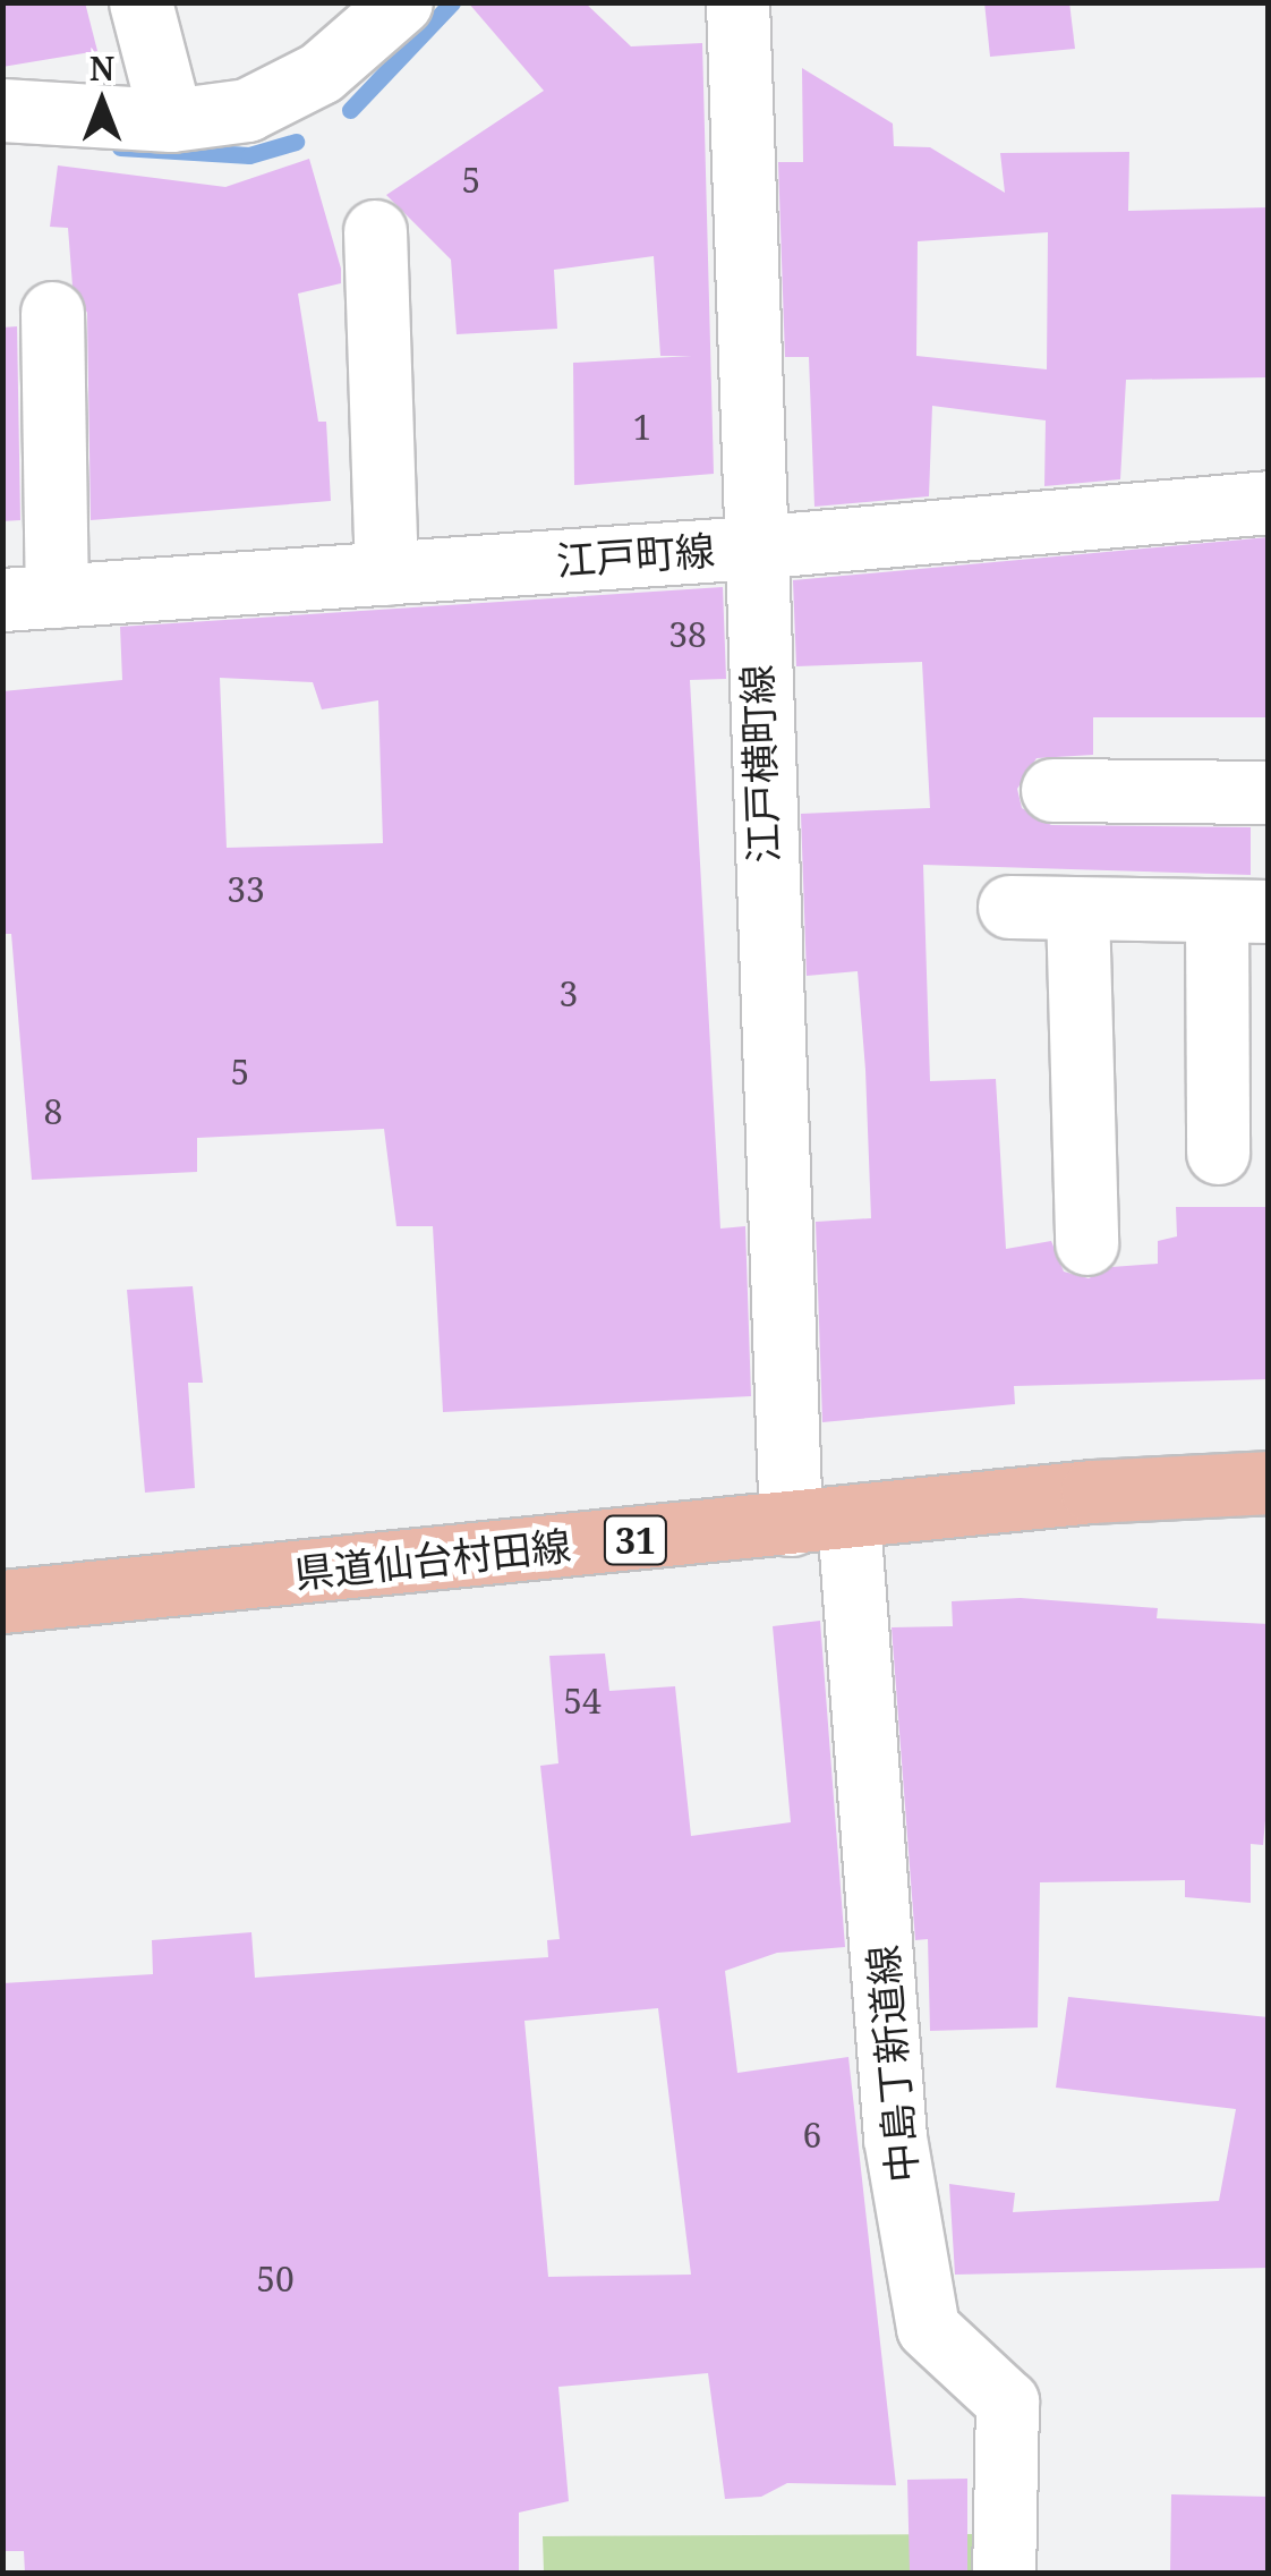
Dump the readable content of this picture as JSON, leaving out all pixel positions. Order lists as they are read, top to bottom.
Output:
{
  "streets": {
    "main road": ["31", "県道仙台村田線"],
    "street": ["江戸町線", "江戸横町線", "中島丁新道線"]
  },
  "crossings": [
    ["江戸町線", "江戸横町線"],
    ["江戸横町線", "県道仙台村田線"],
    ["江戸横町線", "中島丁新道線"],
    ["県道仙台村田線", "中島丁新道線"]
  ],
  "house_numbers": [
    "5",
    "1",
    "38",
    "33",
    "3",
    "5",
    "8",
    "54",
    "6",
    "50"
  ],
  "north": "top"
}
